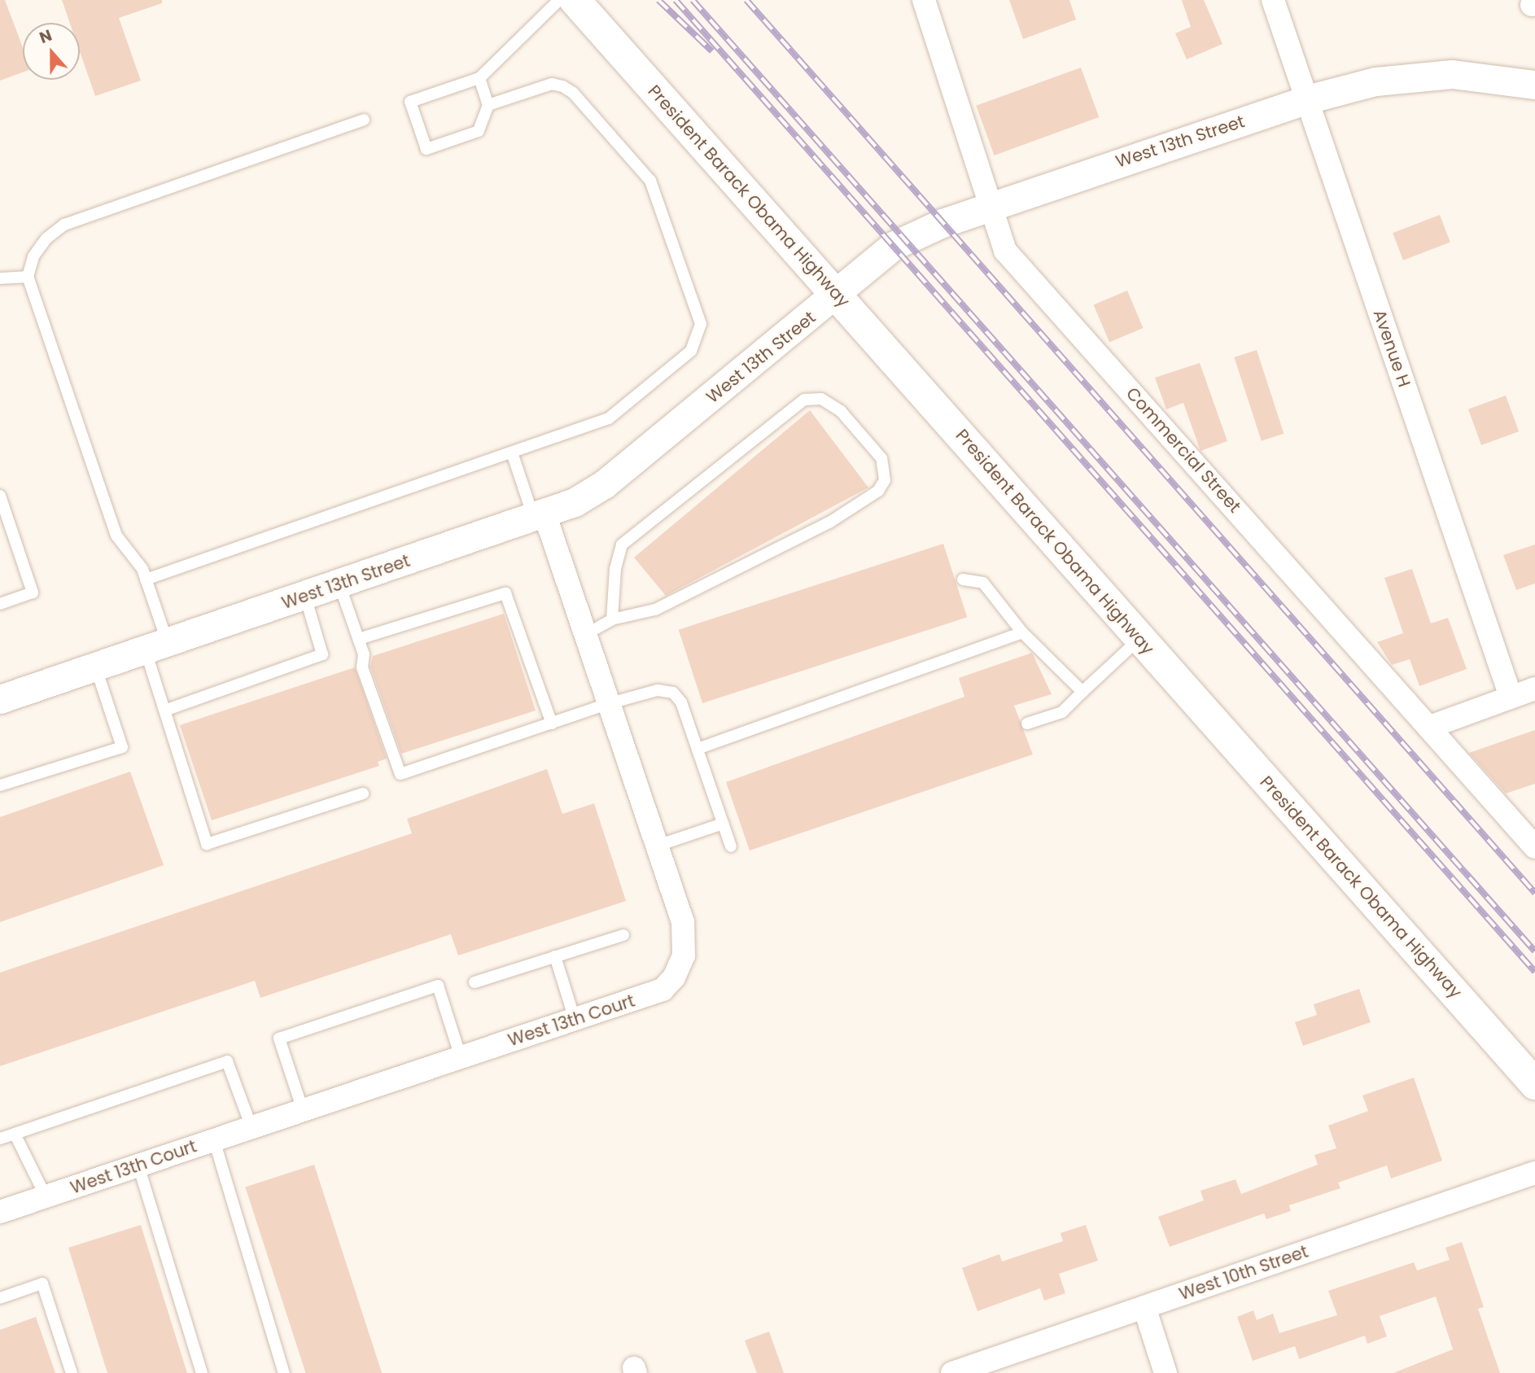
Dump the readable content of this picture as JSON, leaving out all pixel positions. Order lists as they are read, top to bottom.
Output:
{
  "streets": {
    "main road": ["President Barack Obama Highway"],
    "street": [
      "West 13th Street",
      "Avenue H",
      "Commercial Street",
      "West 13th Court",
      "West 10th Street"
    ]
  },
  "crossings": [
    ["West 13th Street", "President Barack Obama Highway"],
    ["West 13th Street", "Avenue H"],
    ["West 13th Street", "Commercial Street"],
    ["West 13th Street", "West 13th Court"]
  ],
  "north": "top"
}
